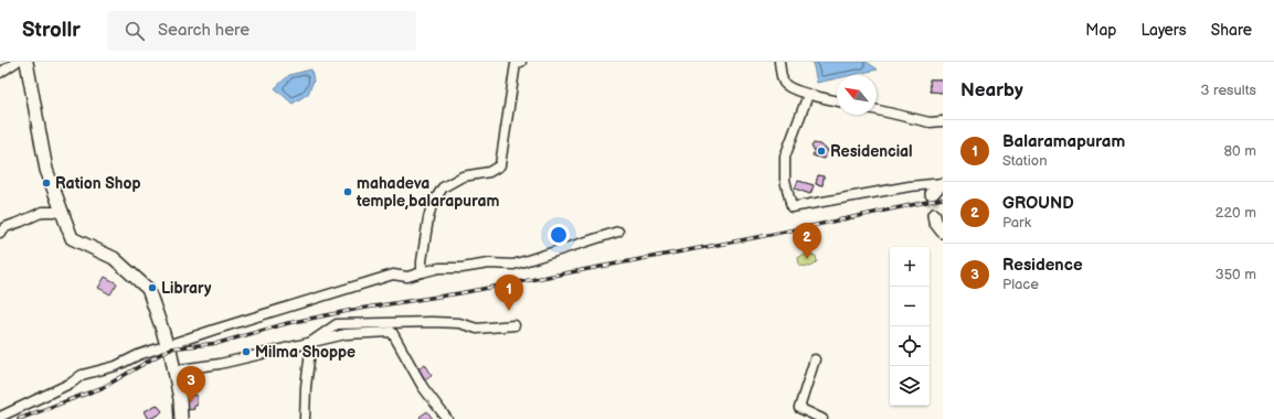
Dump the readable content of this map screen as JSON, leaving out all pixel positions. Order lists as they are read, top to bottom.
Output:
{
  "places": [
    "Residencial",
    "Ration Shop",
    "mahadeva temple,balarapuram",
    "Library",
    "Milma Shoppe"
  ],
  "north": "top left",
  "page": {
    "header": "Strollr",
    "search": "Search here",
    "nav": ["Map", "Layers", "Share"],
    "heading": ["Nearby", "3 results"],
    "list": [
      {
        "mark": "1",
        "name": "Balaramapuram",
        "note": "Station",
        "value": "80 m"
      },
      {
        "mark": "2",
        "name": "GROUND",
        "note": "Park",
        "value": "220 m"
      },
      {
        "mark": "3",
        "name": "Residence",
        "note": "Place",
        "value": "350 m"
      }
    ],
    "pins": ["2", "1", "3"],
    "map_buttons": ["+", "−"]
  }
}
